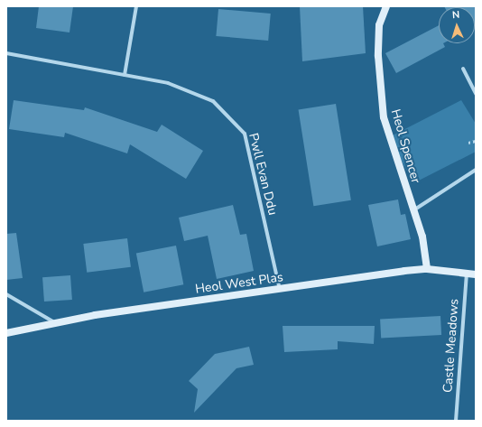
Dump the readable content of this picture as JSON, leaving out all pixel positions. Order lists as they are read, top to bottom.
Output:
{
  "streets": {
    "street": [
      "Heol Spencer",
      "Pwll Evan Ddu",
      "Heol West Plas",
      "Castle Meadows"
    ]
  },
  "crossings": [
    ["Heol Spencer", "Heol West Plas"],
    ["Pwll Evan Ddu", "Heol West Plas"],
    ["Heol West Plas", "Castle Meadows"]
  ],
  "north": "top"
}
